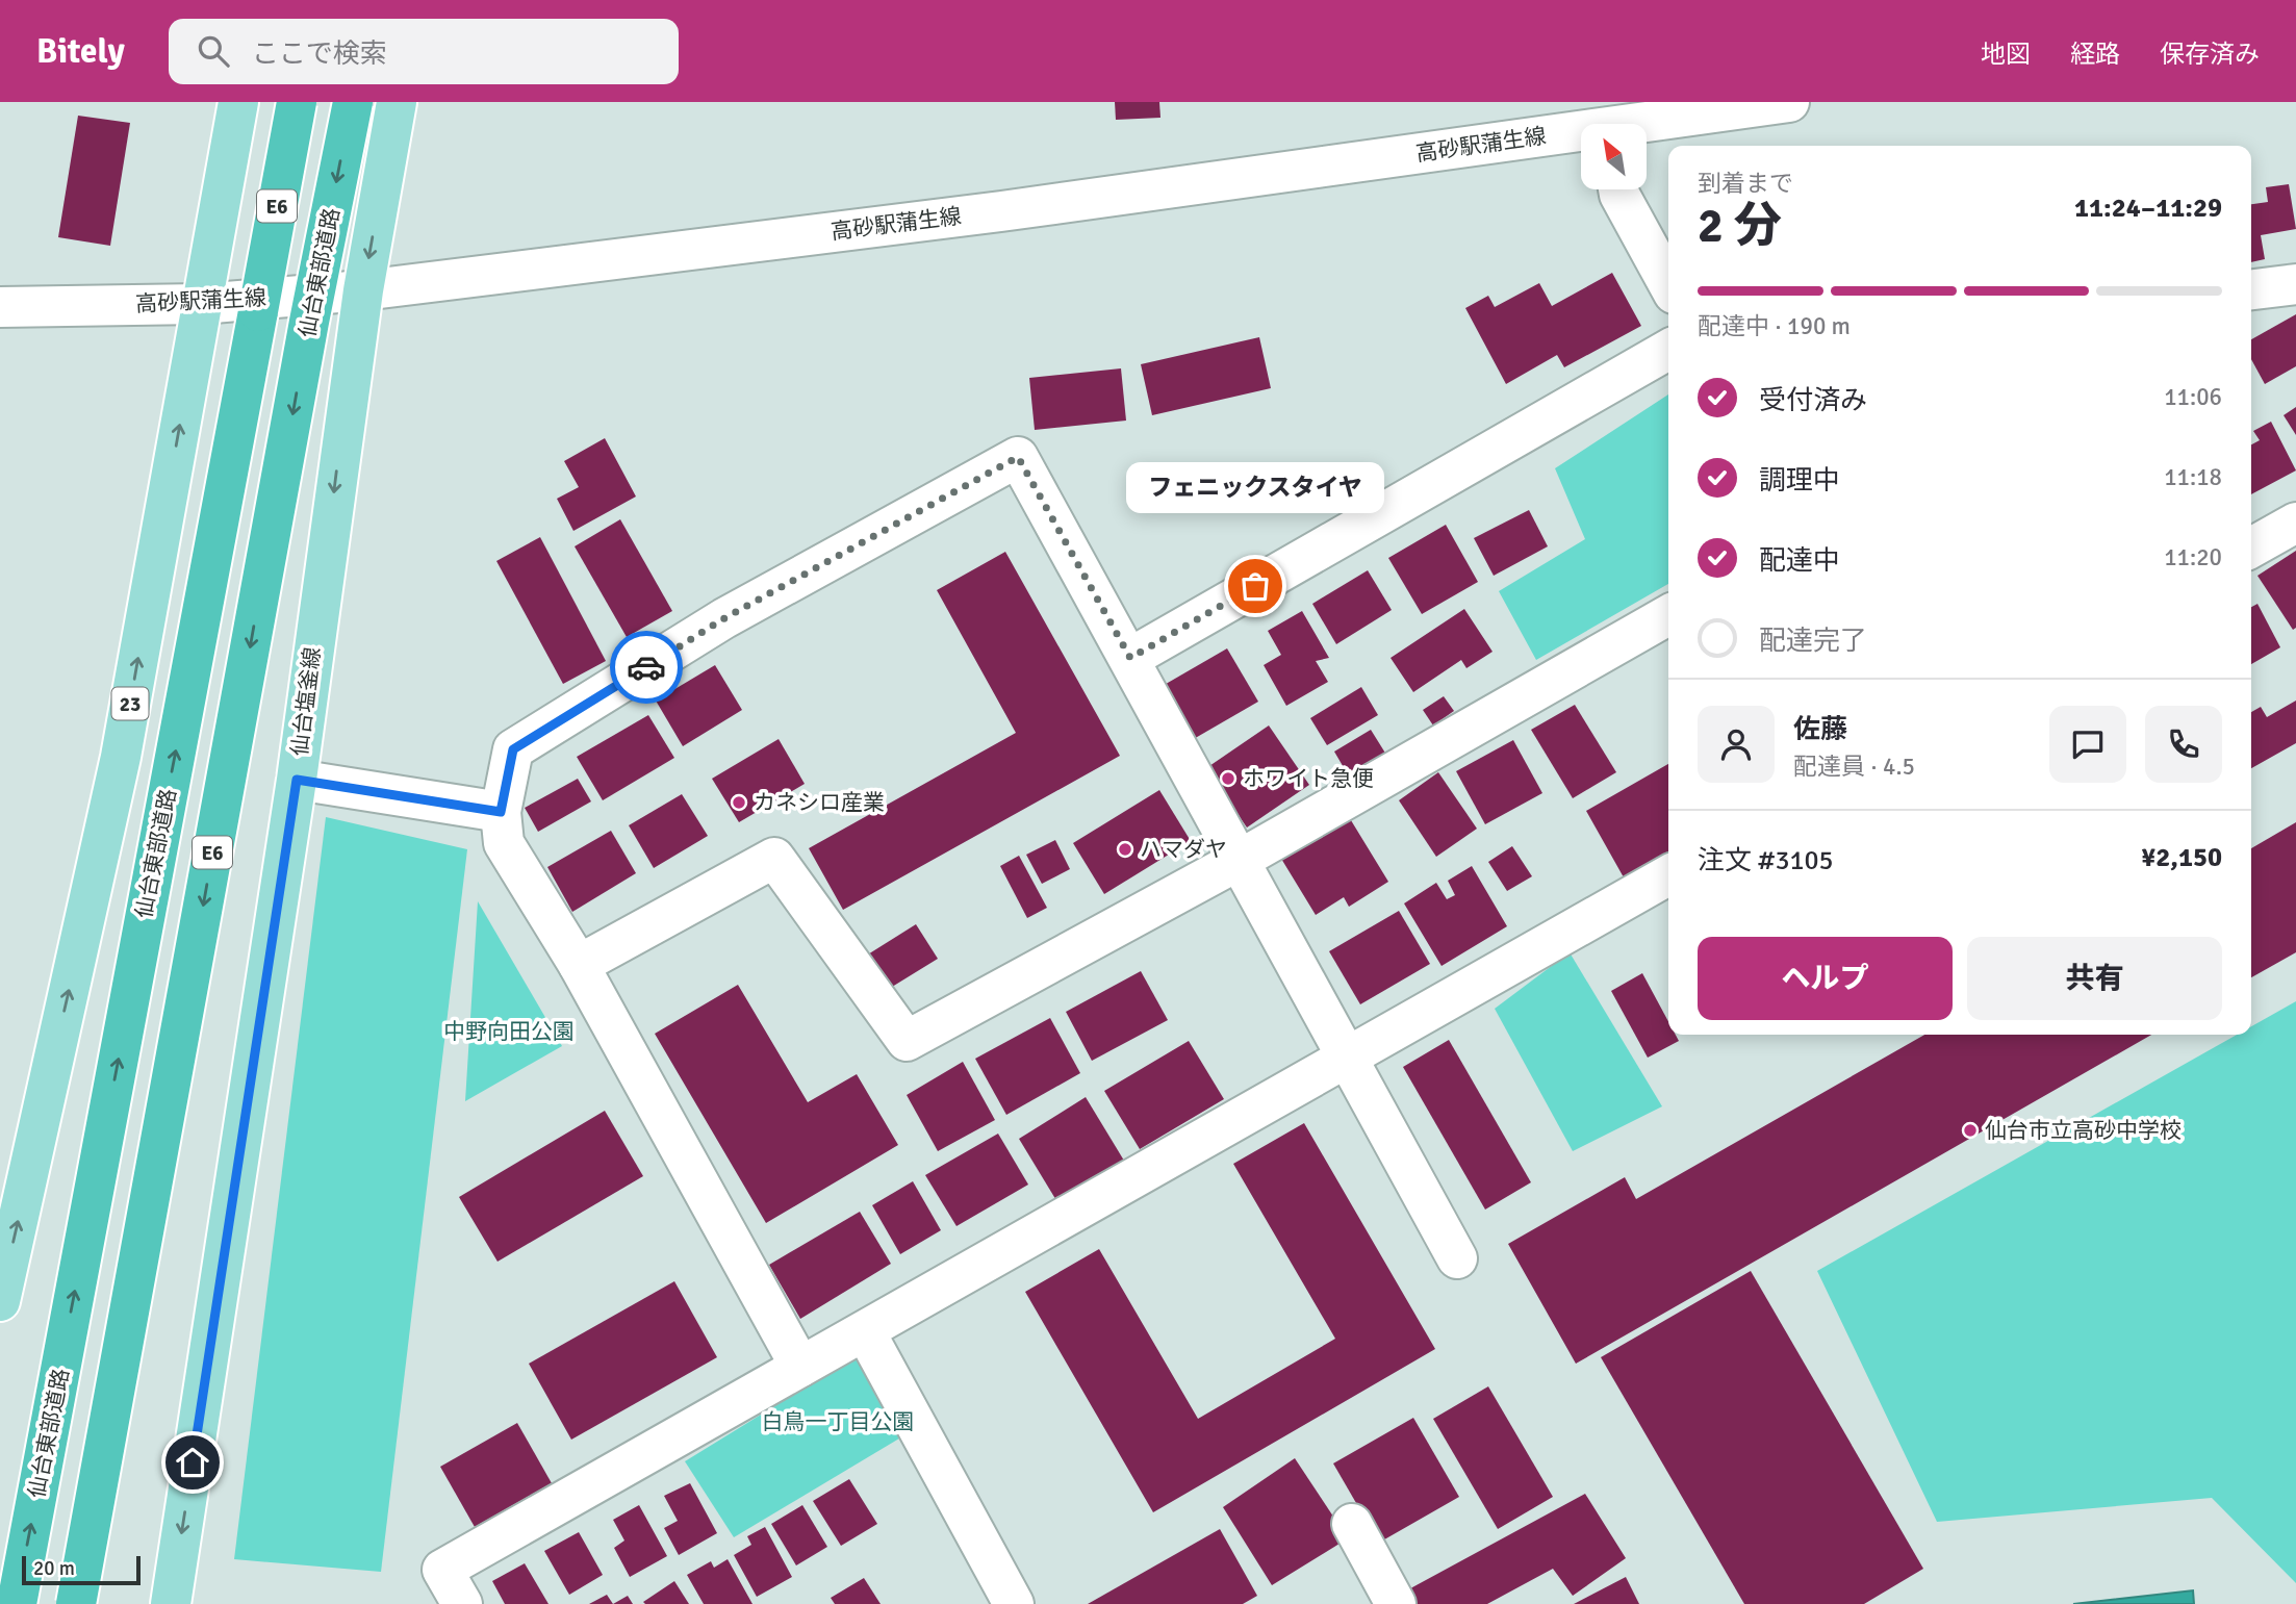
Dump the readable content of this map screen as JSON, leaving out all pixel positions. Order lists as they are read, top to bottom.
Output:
{
  "streets": {
    "highway": ["E6", "仙台東部道路"],
    "main road": ["仙台塩釜線", "23"],
    "street": ["高砂駅蒲生線"]
  },
  "crossings": [
    ["高砂駅蒲生線", "仙台塩釜線"],
    ["高砂駅蒲生線", "23"]
  ],
  "parks": ["中野向田公園", "白鳥一丁目公園"],
  "places": [
    "フェニックスタイヤ",
    "ホワイト急便",
    "カネシロ産業",
    "ハマダヤ",
    "仙台市立高砂中学校"
  ],
  "scale_bar": "20 m",
  "north": "top left",
  "page": {
    "header": "Bitely",
    "search": "ここで検索",
    "nav": ["地図", "経路", "保存済み"],
    "heading": ["2 分", "到着まで", "11:24–11:29"],
    "panel": [
      "佐藤",
      "配達員 · 4.5",
      "注文 #3105",
      "¥2,150"
    ],
    "bar": "配達中 · 190 m",
    "list": [
      ["受付済み", "11:06"],
      ["調理中", "11:18"],
      ["配達中", "11:20"],
      "配達完了"
    ],
    "bubble": "フェニックスタイヤ",
    "buttons": ["ヘルプ", "共有"],
    "scale": "20 m"
  }
}
